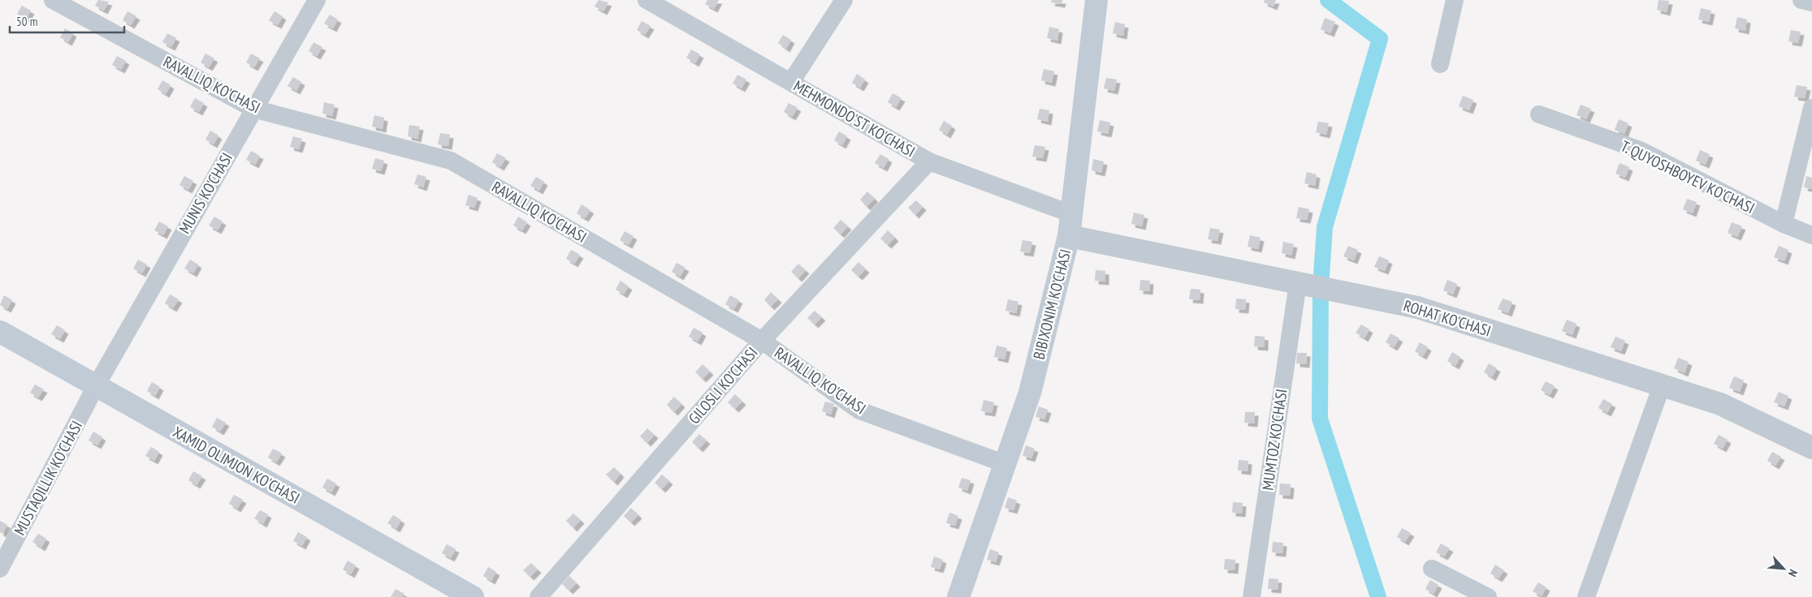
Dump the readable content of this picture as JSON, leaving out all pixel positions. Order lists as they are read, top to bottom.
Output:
{
  "streets": {
    "main road": ["BIBIXONIM KO'CHASI", "XAMID OLIMJON KO'CHASI"],
    "street": [
      "RAVALLIQ KO'CHASI",
      "MEHMONDO'ST KO'CHASI",
      "T. QUYOSHBOYEV KO'CHASI",
      "MUNIS KO'CHASI",
      "ROHAT KO'CHASI",
      "GILOSLI KO'CHASI",
      "MUMTOZ KO'CHASI",
      "MUSTAQILLIK KO'CHASI"
    ]
  },
  "crossings": [
    ["RAVALLIQ KO'CHASI", "MUNIS KO'CHASI"],
    ["RAVALLIQ KO'CHASI", "BIBIXONIM KO'CHASI"],
    ["RAVALLIQ KO'CHASI", "GILOSLI KO'CHASI"],
    ["MEHMONDO'ST KO'CHASI", "BIBIXONIM KO'CHASI"],
    ["MEHMONDO'ST KO'CHASI", "GILOSLI KO'CHASI"],
    ["MUNIS KO'CHASI", "XAMID OLIMJON KO'CHASI"],
    ["MUNIS KO'CHASI", "MUSTAQILLIK KO'CHASI"],
    ["BIBIXONIM KO'CHASI", "ROHAT KO'CHASI"],
    ["ROHAT KO'CHASI", "MUMTOZ KO'CHASI"],
    ["XAMID OLIMJON KO'CHASI", "MUSTAQILLIK KO'CHASI"]
  ],
  "scale_bar": "50 m",
  "north": "bottom right"
}
